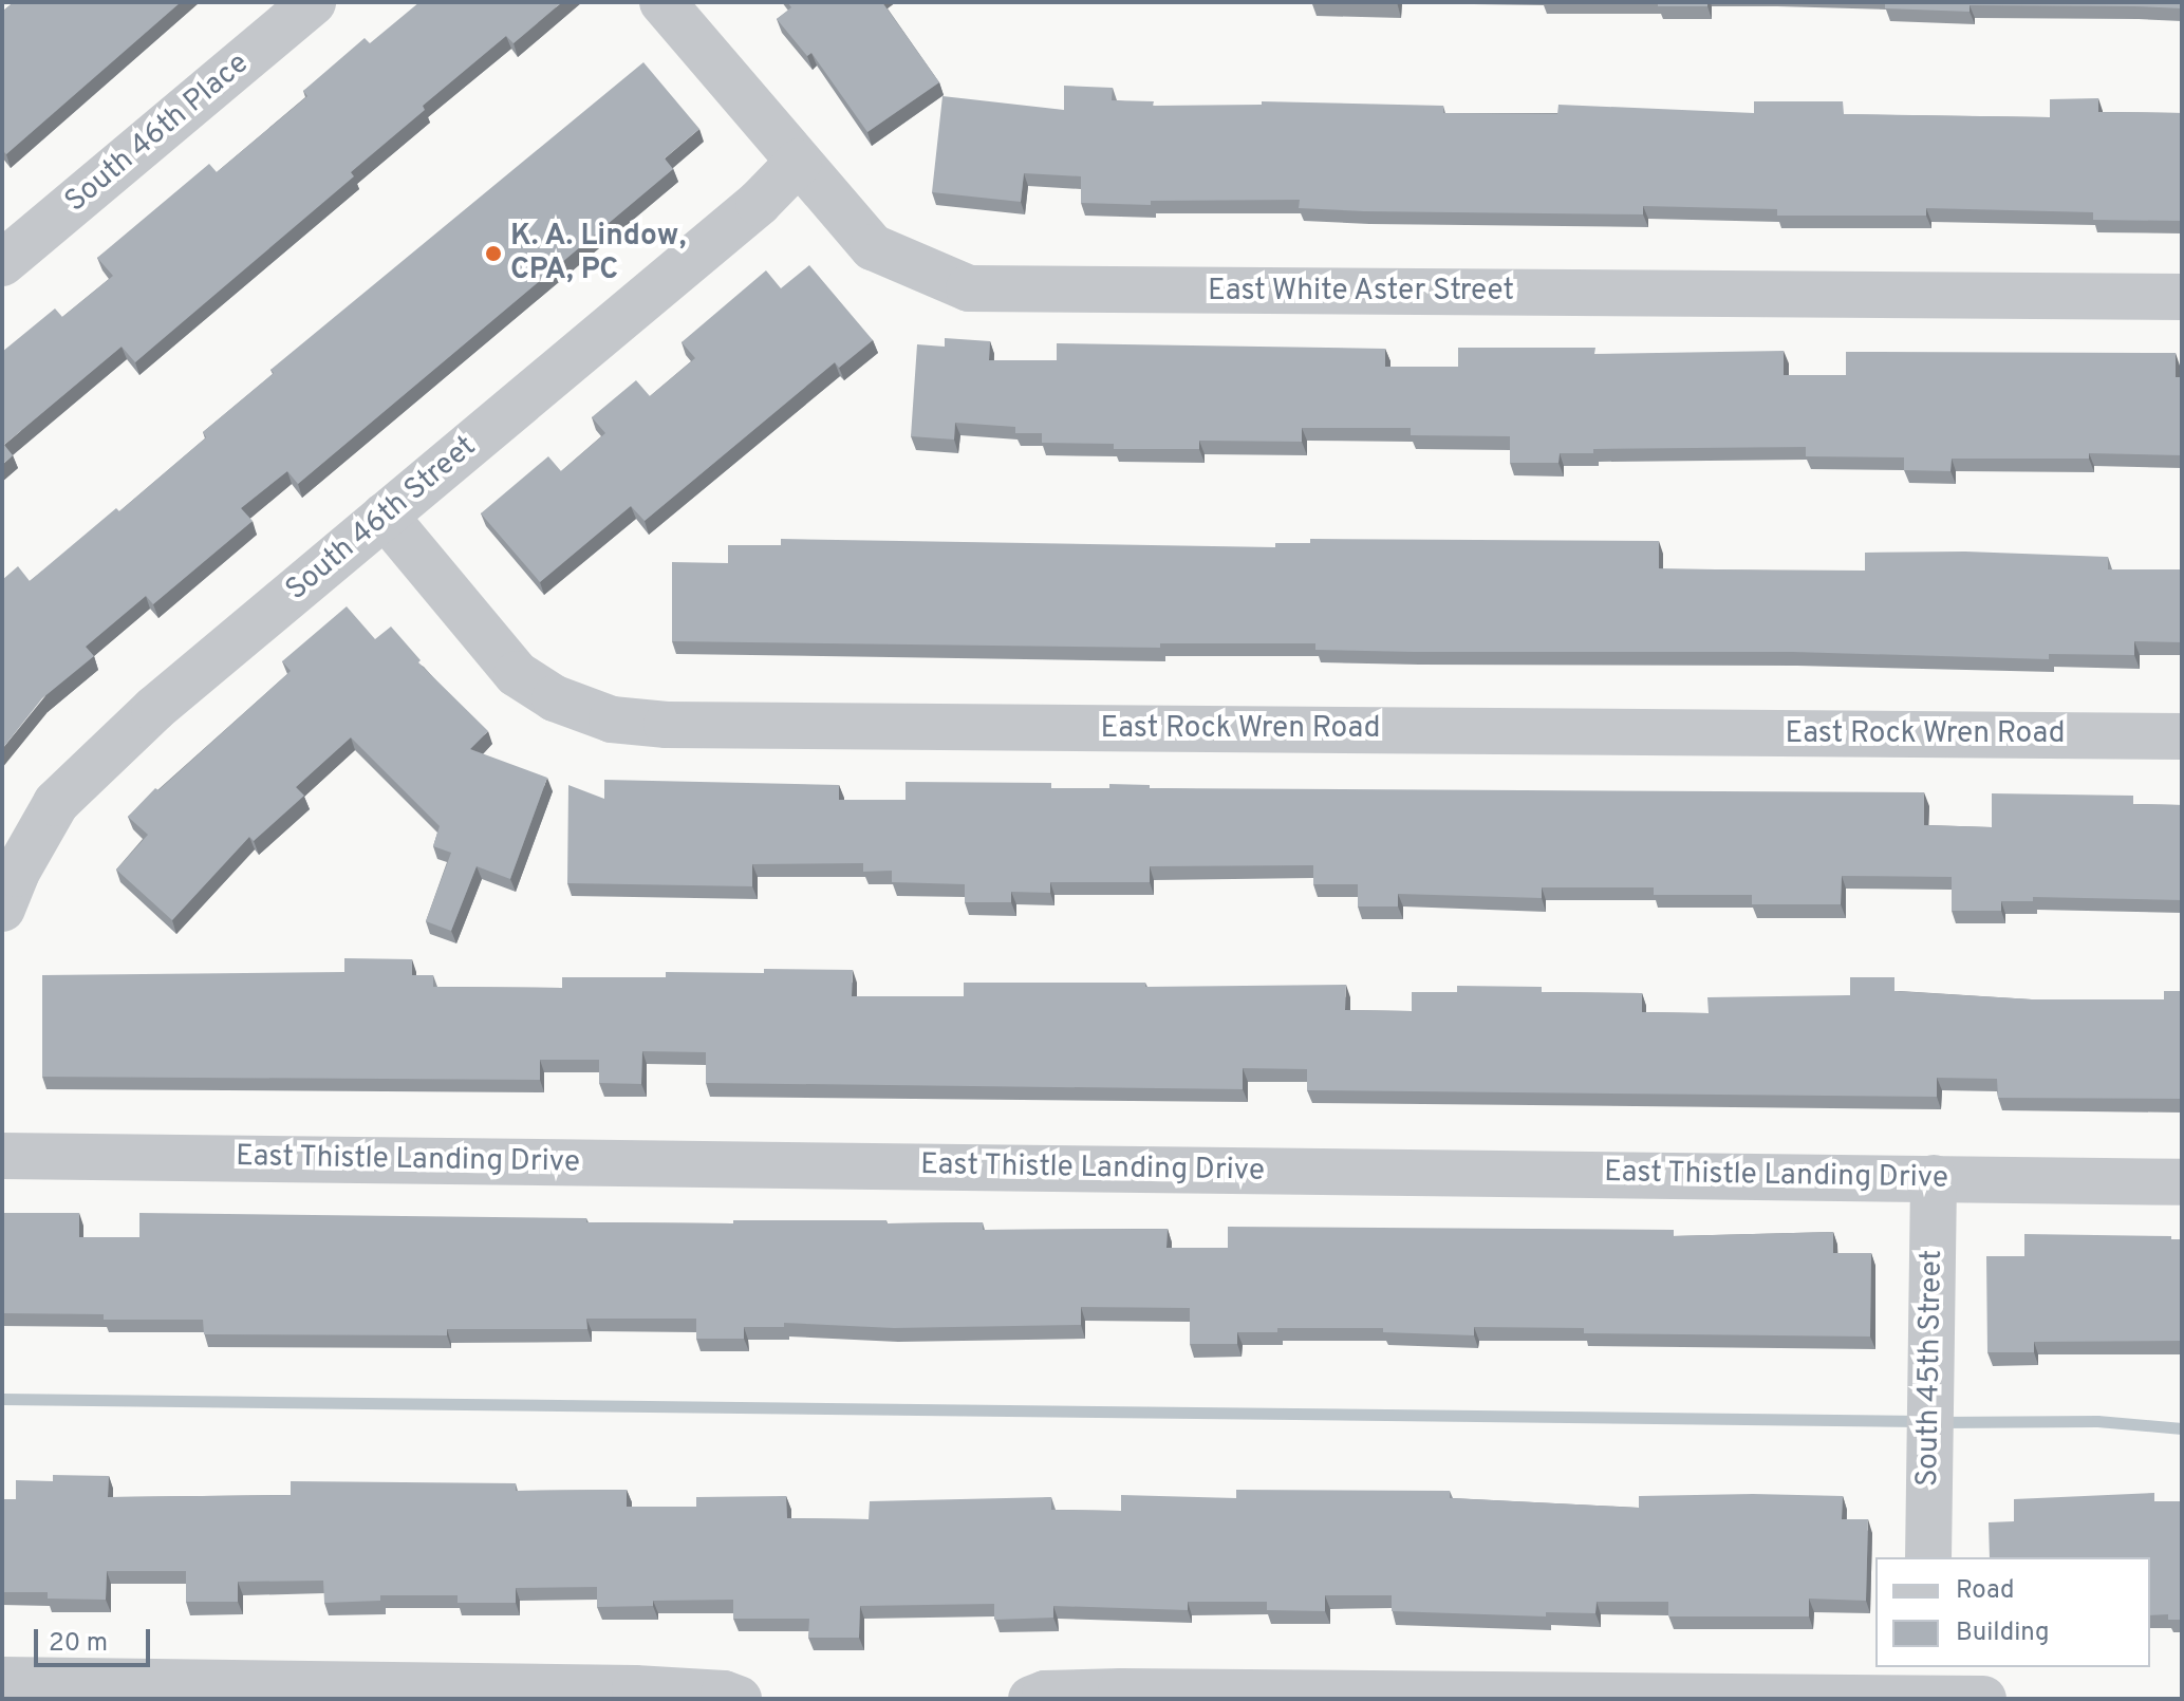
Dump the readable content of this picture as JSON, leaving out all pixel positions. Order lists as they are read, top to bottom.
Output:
{
  "streets": {
    "street": [
      "South 46th Place",
      "East White Aster Street",
      "South 46th Street",
      "East Rock Wren Road",
      "East Thistle Landing Drive",
      "South 45th Street"
    ]
  },
  "crossings": [
    ["East White Aster Street", "South 46th Street"],
    ["South 46th Street", "East Rock Wren Road"],
    ["East Thistle Landing Drive", "South 45th Street"]
  ],
  "places": ["K. A. Lindow, CPA, PC"],
  "legend": ["Road", "Building"],
  "scale_bar": "20 m"
}
